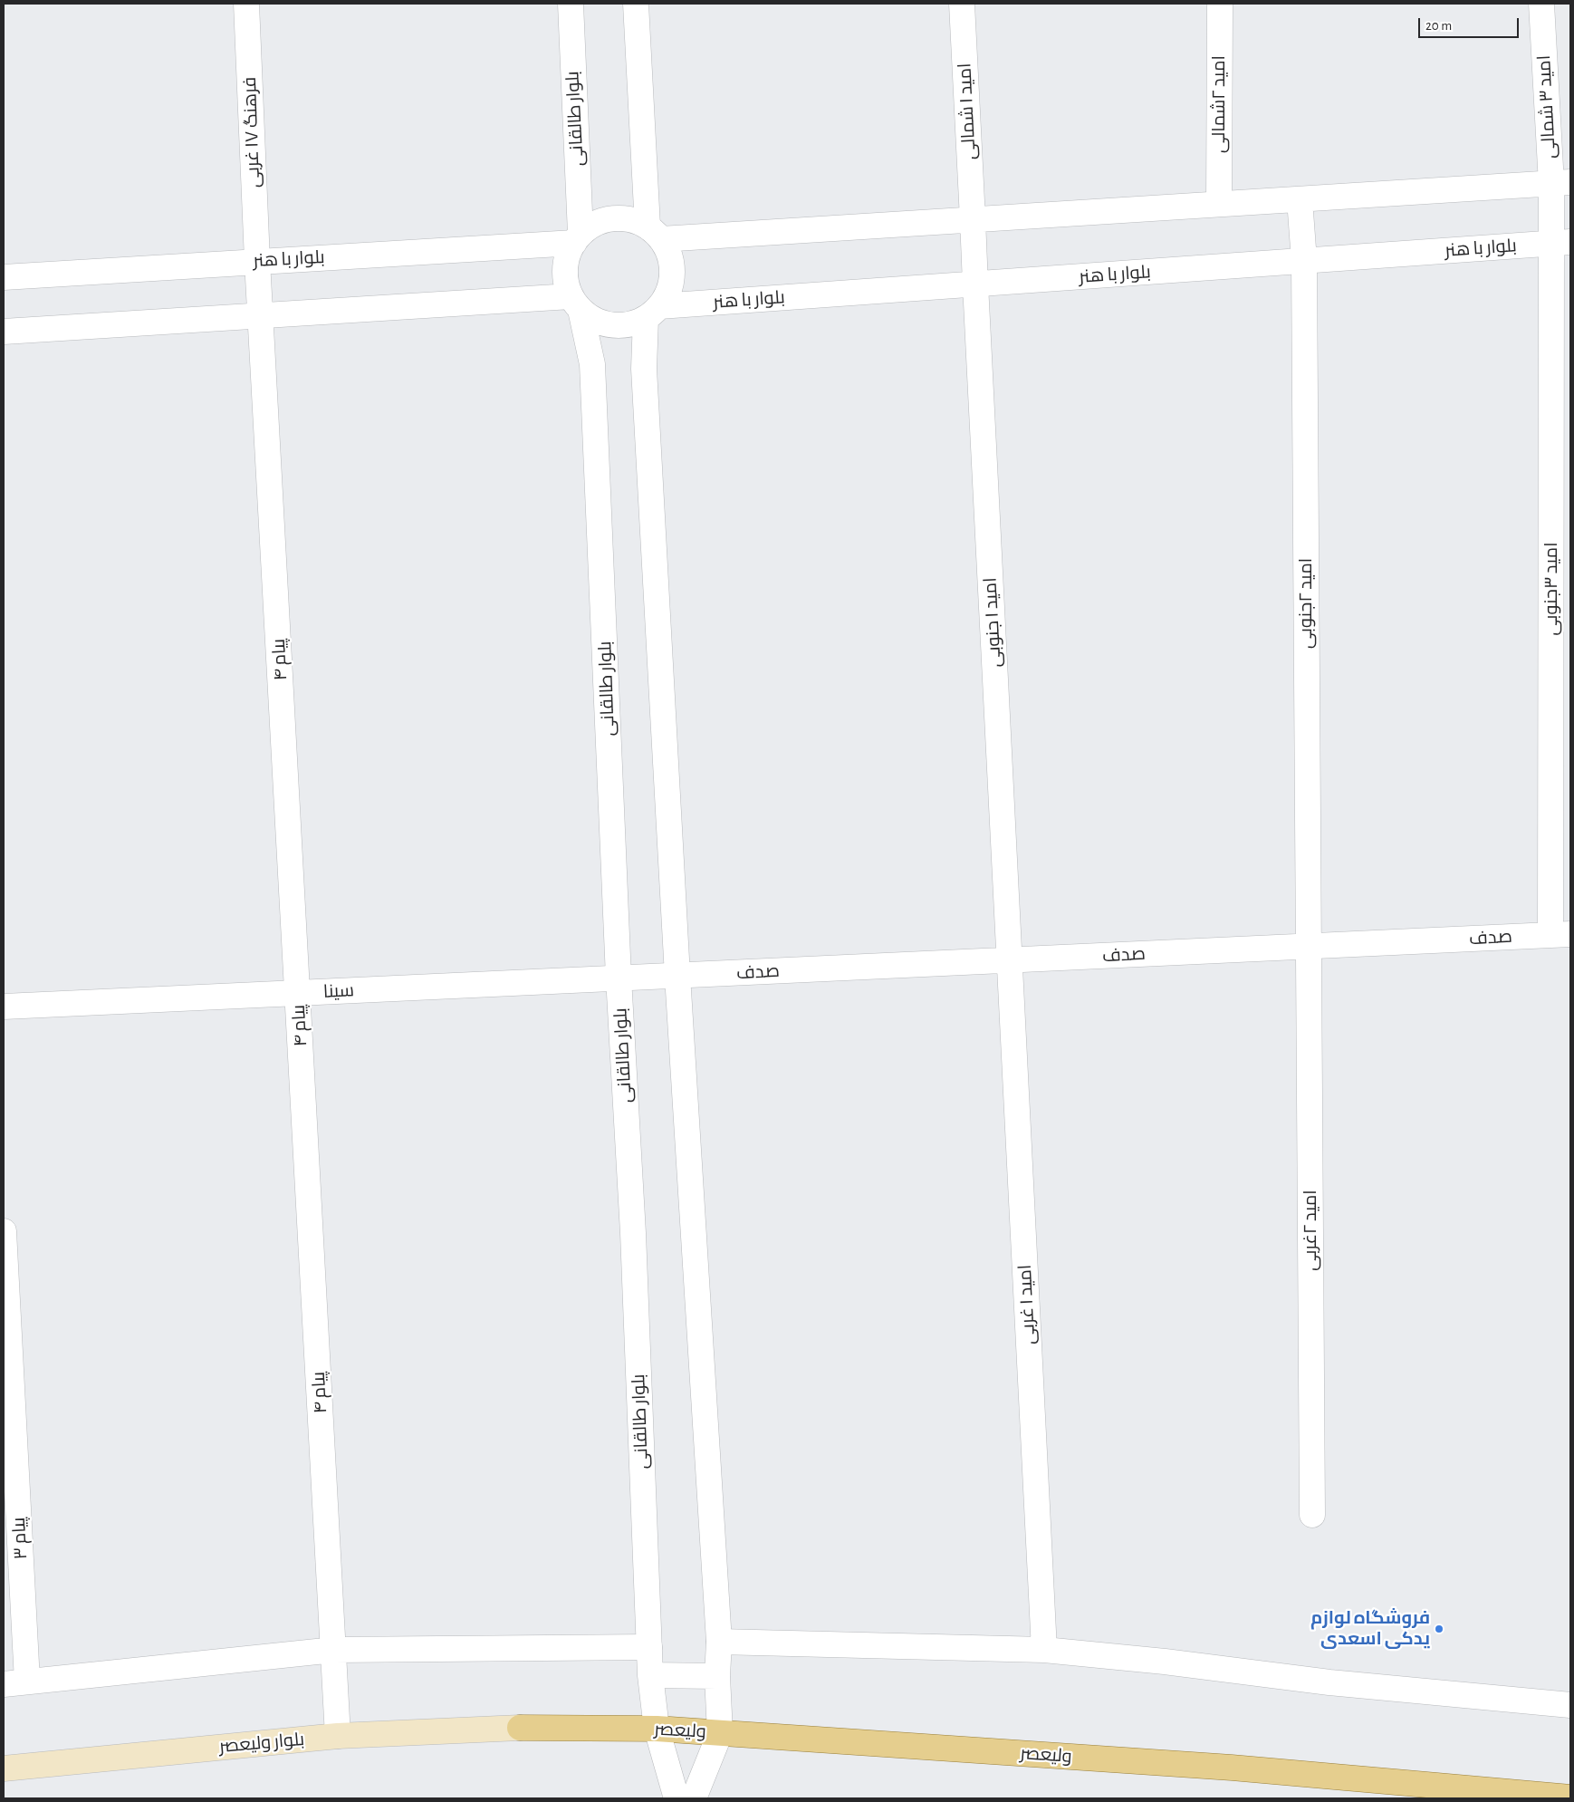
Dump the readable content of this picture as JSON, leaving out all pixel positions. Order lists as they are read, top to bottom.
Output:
{
  "streets": {
    "main road": ["ولیعصر", "بلوار ولیعصر"],
    "street": [
      "امید ۲شمالی",
      "امید ۳ شمالی",
      "امید ۱ شمالی",
      "بلوار طالقانی",
      "فرهنگ ۱۷ غربی",
      "بلوار با هنر",
      "امید ۳جنوبی",
      "امید ۲جنوبی",
      "امید ۱ جنوبی",
      "پیام ۴",
      "صدف",
      "سینا",
      "امید ۲غربی",
      "امید ۱ غربی",
      "پیام ۳"
    ]
  },
  "crossings": [
    ["امید ۳ شمالی", "بلوار با هنر"],
    ["امید ۳ شمالی", "امید ۳جنوبی"],
    ["امید ۱ شمالی", "بلوار با هنر"],
    ["امید ۱ شمالی", "امید ۱ جنوبی"],
    ["بلوار طالقانی", "بلوار با هنر"],
    ["بلوار طالقانی", "صدف"],
    ["بلوار طالقانی", "سینا"],
    ["بلوار طالقانی", "ولیعصر"],
    ["فرهنگ ۱۷ غربی", "بلوار با هنر"],
    ["فرهنگ ۱۷ غربی", "پیام ۴"],
    ["بلوار با هنر", "امید ۳جنوبی"],
    ["بلوار با هنر", "امید ۲جنوبی"],
    ["بلوار با هنر", "امید ۱ جنوبی"],
    ["امید ۳جنوبی", "صدف"],
    ["امید ۲جنوبی", "صدف"],
    ["امید ۲جنوبی", "امید ۲غربی"],
    ["امید ۱ جنوبی", "صدف"],
    ["امید ۱ جنوبی", "امید ۱ غربی"],
    ["پیام ۴", "سینا"],
    ["پیام ۴", "بلوار ولیعصر"],
    ["صدف", "سینا"],
    ["صدف", "امید ۲غربی"],
    ["صدف", "امید ۱ غربی"],
    ["ولیعصر", "بلوار ولیعصر"]
  ],
  "places": ["فروشگاه لوازم یدکی اسعدی"],
  "scale_bar": "20 m"
}
